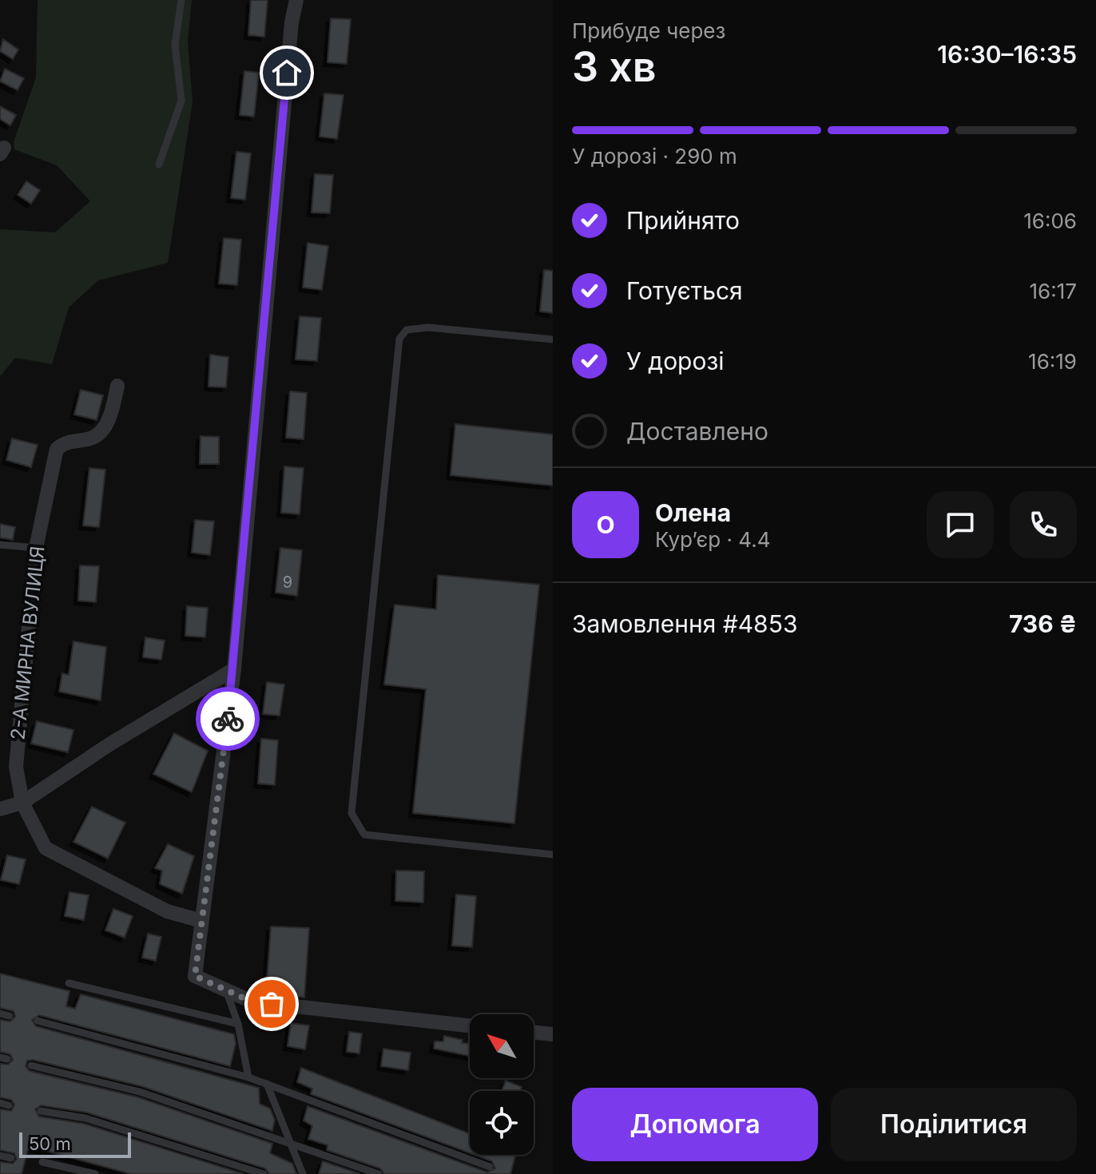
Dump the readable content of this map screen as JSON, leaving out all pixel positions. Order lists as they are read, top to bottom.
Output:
{
  "streets": {
    "street": ["2-А МИРНА ВУЛИЦЯ"]
  },
  "house_numbers": ["9"],
  "scale_bar": "50 m",
  "north": "top left",
  "page": {
    "heading": ["3 хв", "Прибуде через", "16:30–16:35"],
    "panel": [
      "Олена",
      "Кур’єр · 4.4",
      "Замовлення #4853",
      "736 ₴"
    ],
    "bar": "У дорозі · 290 m",
    "list": [
      ["Прийнято", "16:06"],
      ["Готується", "16:17"],
      ["У дорозі", "16:19"],
      "Доставлено"
    ],
    "round": "О",
    "buttons": ["Допомога", "Поділитися"],
    "scale": "50 m"
  }
}
